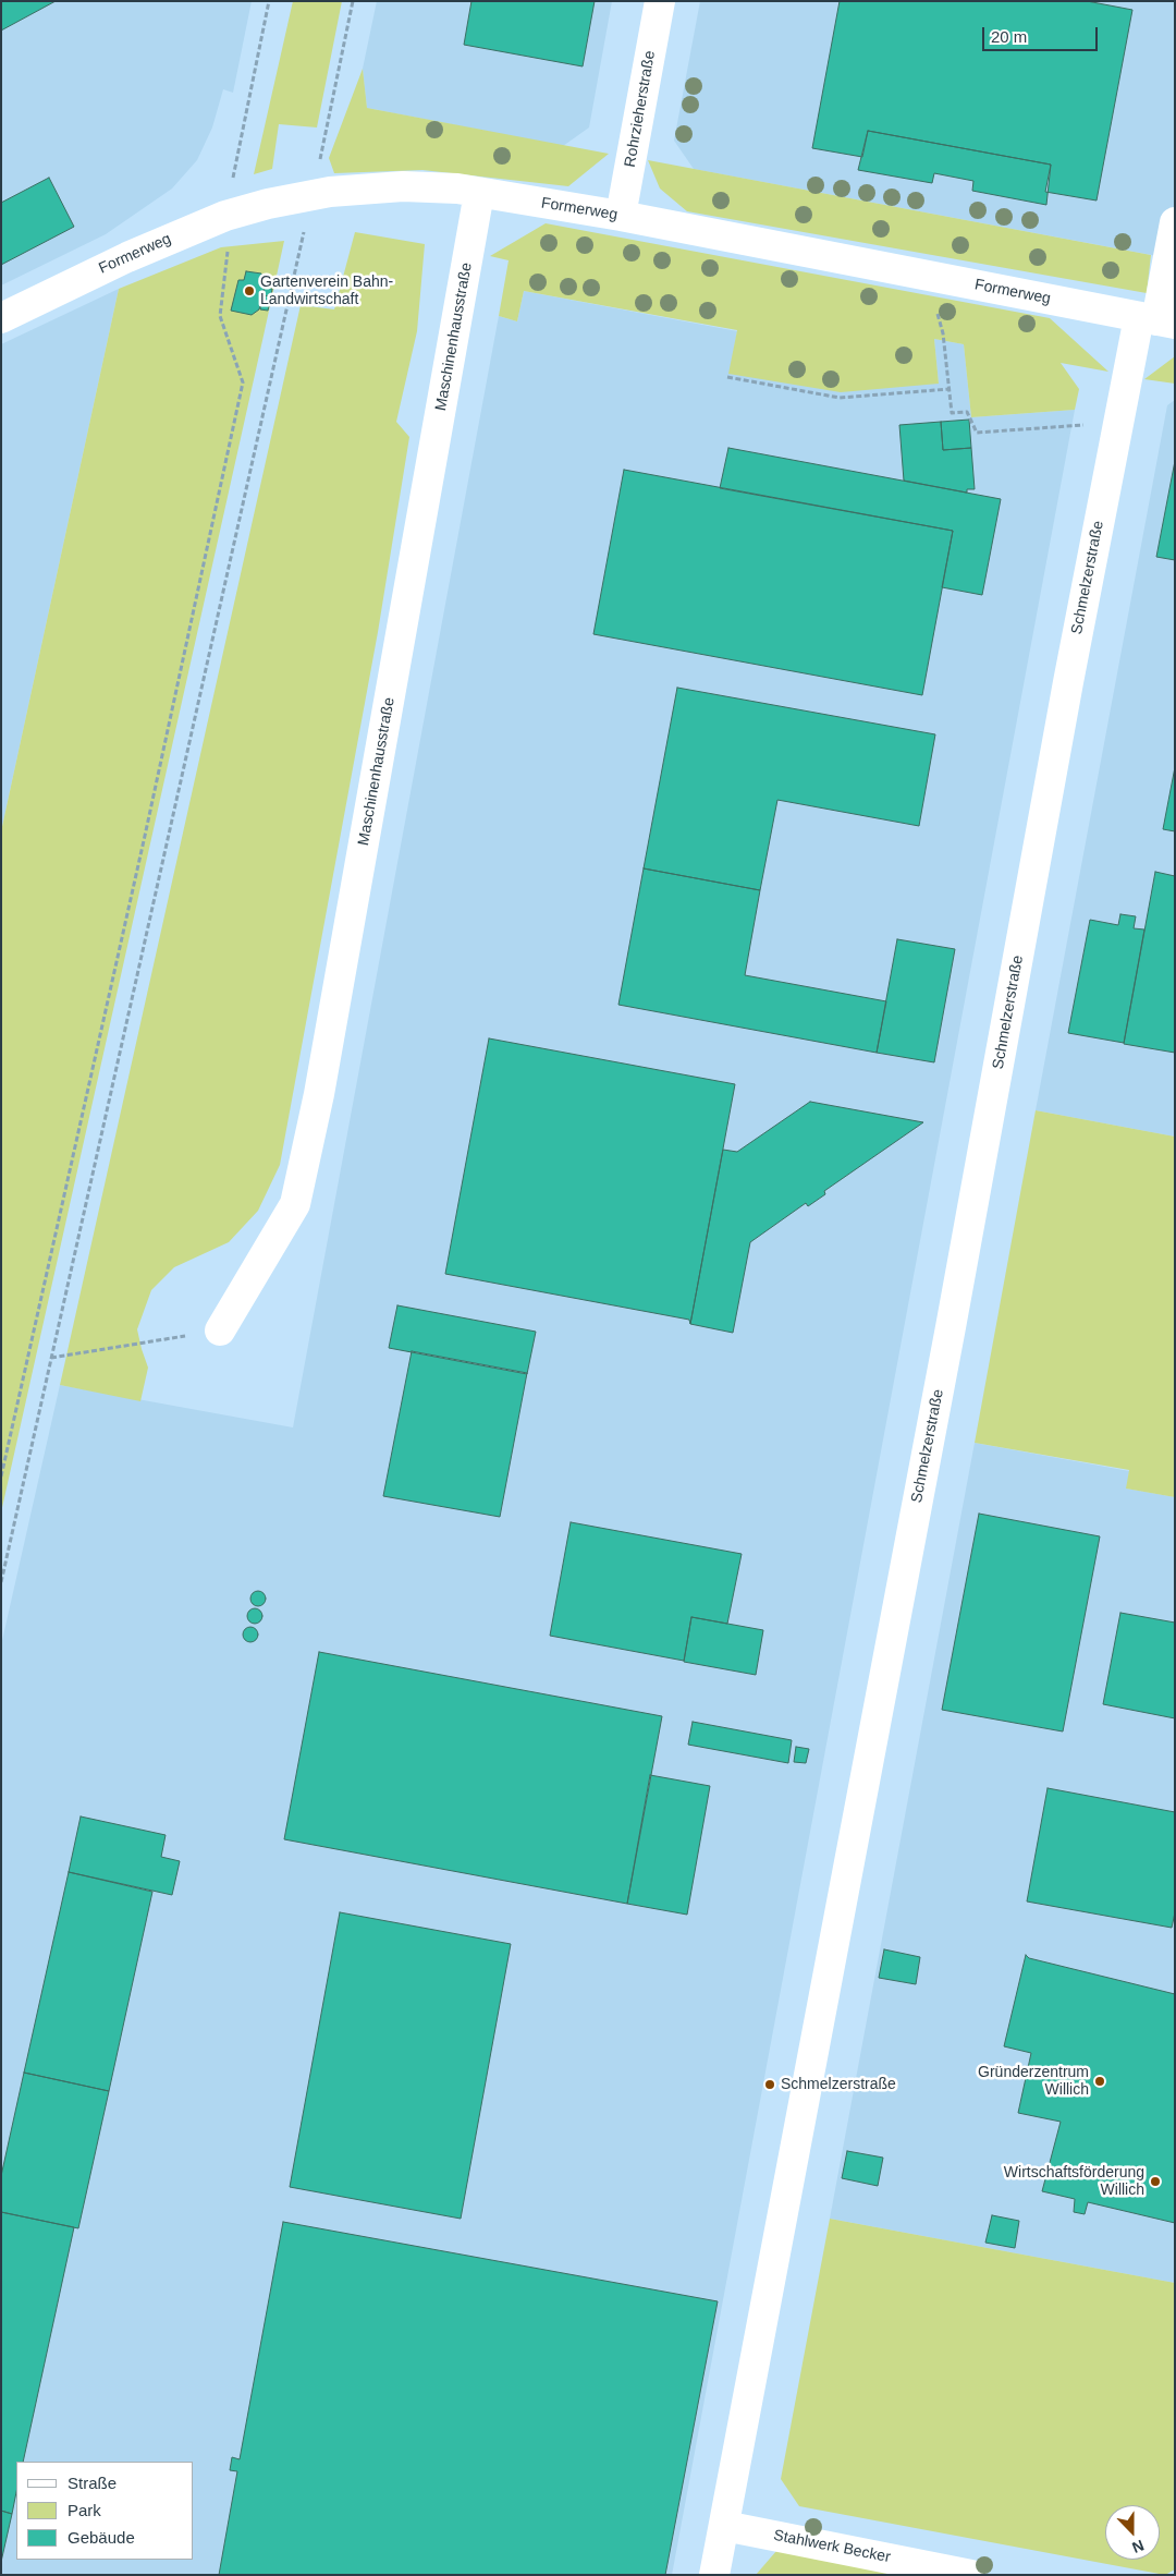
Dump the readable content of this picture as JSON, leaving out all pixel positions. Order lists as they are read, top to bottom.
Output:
{
  "streets": {
    "street": [
      "Rohrzieherstraße",
      "Formerweg",
      "Maschinenhausstraße",
      "Schmelzerstraße",
      "Stahlwerk Becker"
    ]
  },
  "crossings": [
    ["Rohrzieherstraße", "Formerweg"],
    ["Formerweg", "Maschinenhausstraße"],
    ["Formerweg", "Schmelzerstraße"],
    ["Schmelzerstraße", "Stahlwerk Becker"]
  ],
  "places": [
    "Gartenverein Bahn- Landwirtschaft",
    "Gründerzentrum Willich",
    "Schmelzerstraße",
    "Wirtschaftsförderung Willich"
  ],
  "legend": ["Straße", "Park", "Gebäude"],
  "scale_bar": "20 m",
  "north": "bottom"
}
